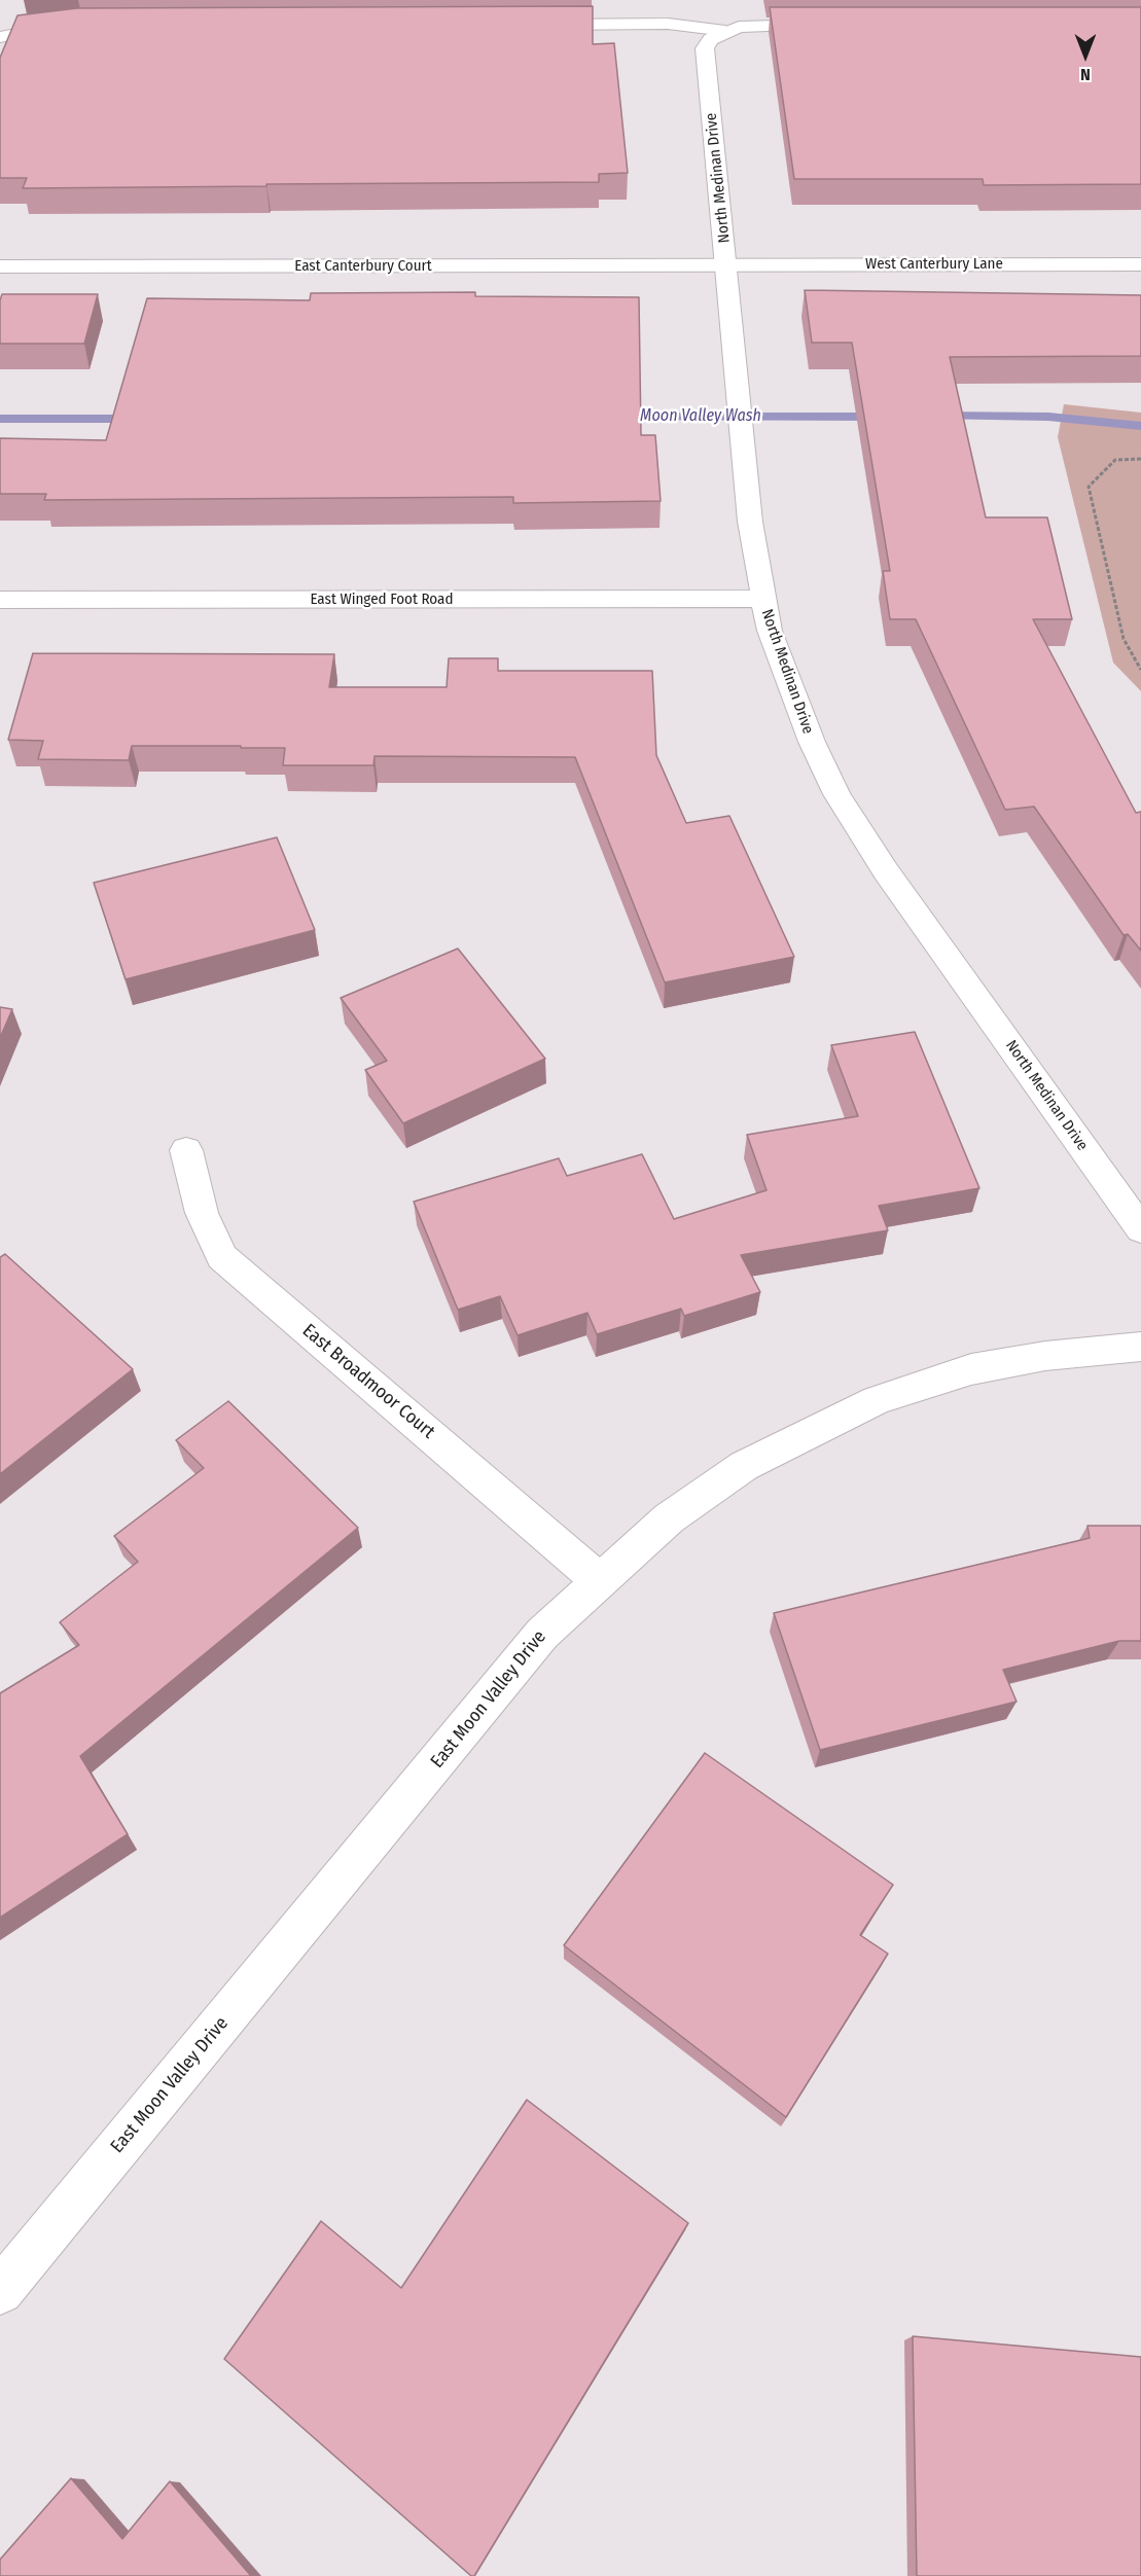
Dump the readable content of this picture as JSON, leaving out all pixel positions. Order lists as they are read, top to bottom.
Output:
{
  "streets": {
    "street": [
      "North Medinan Drive",
      "West Canterbury Lane",
      "East Canterbury Court",
      "East Winged Foot Road",
      "East Broadmoor Court",
      "East Moon Valley Drive"
    ]
  },
  "crossings": [
    ["North Medinan Drive", "West Canterbury Lane"],
    ["North Medinan Drive", "East Canterbury Court"],
    ["North Medinan Drive", "East Winged Foot Road"],
    ["West Canterbury Lane", "East Canterbury Court"],
    ["East Broadmoor Court", "East Moon Valley Drive"]
  ],
  "water": ["Moon Valley Wash"],
  "north": "bottom"
}
